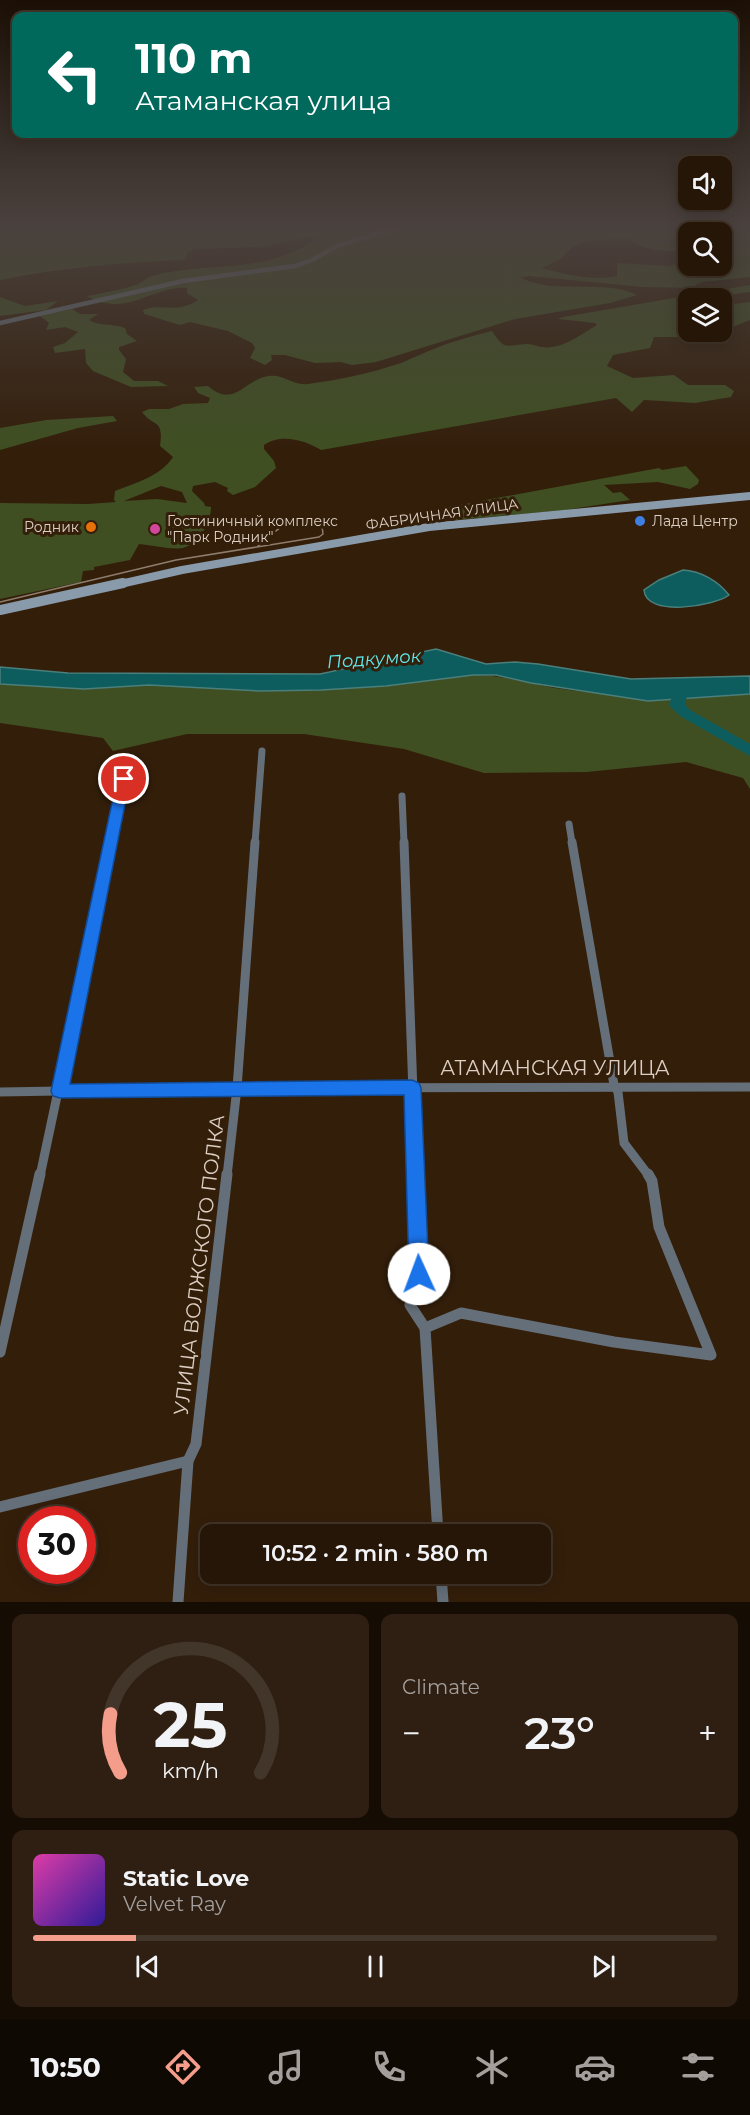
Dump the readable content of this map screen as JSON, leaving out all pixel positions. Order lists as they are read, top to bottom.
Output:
{
  "streets": {
    "main road": ["ФАБРИЧНАЯ УЛИЦА"],
    "street": ["АТАМАНСКАЯ УЛИЦА", "УЛИЦА ВОЛЖСКОГО ПОЛКА"]
  },
  "crossings": [
    ["АТАМАНСКАЯ УЛИЦА", "УЛИЦА ВОЛЖСКОГО ПОЛКА"]
  ],
  "water": ["Подкумок"],
  "places": ["Лада Центр", "Родник", "Гостиничный комплекс \"Парк Родник\""],
  "page": {
    "turn": ["110 m", "Атаманская улица"],
    "limit": "30",
    "trip": "10:52 · 2 min · 580 m",
    "tile": "Climate",
    "heat": ["−", "23°", "+"],
    "song": ["Static Love", "Velvet Ray"],
    "tabs": "10:50",
    "gauge": ["25", "km/h"]
  }
}
